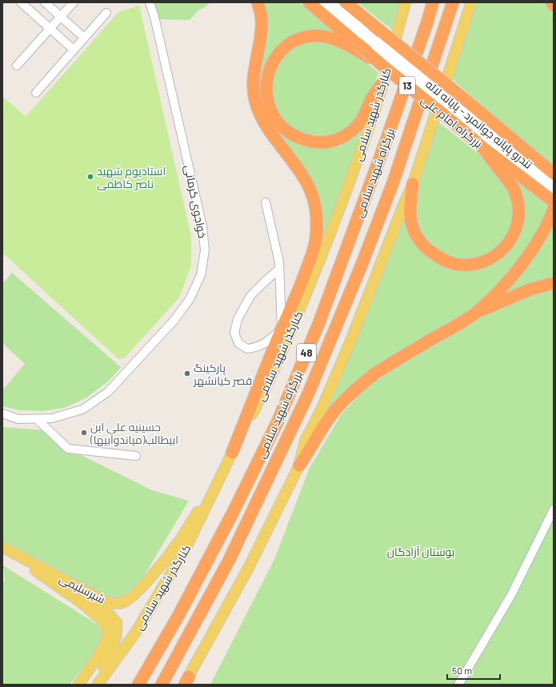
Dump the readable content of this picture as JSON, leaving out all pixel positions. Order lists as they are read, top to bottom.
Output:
{
  "streets": {
    "highway": [
      "13",
      "بزرگراه امام علی",
      "بزرگراه شهید سلامی",
      "48"
    ],
    "main road": ["کنارگذر شهید سلامی", "شیرسلیمی"],
    "street": ["خواجوی کرمانی"]
  },
  "crossings": [
    ["کنارگذر شهید سلامی", "شیرسلیمی"]
  ],
  "parks": ["بوستان آزادگان"],
  "places": ["استادیوم شهید ناصر کاظمی", "پارکینگ قصر کیانشهر", "حسینیه علی ابن ابیطالب(میاندوآبیها)"],
  "scale_bar": "50 m"
}
